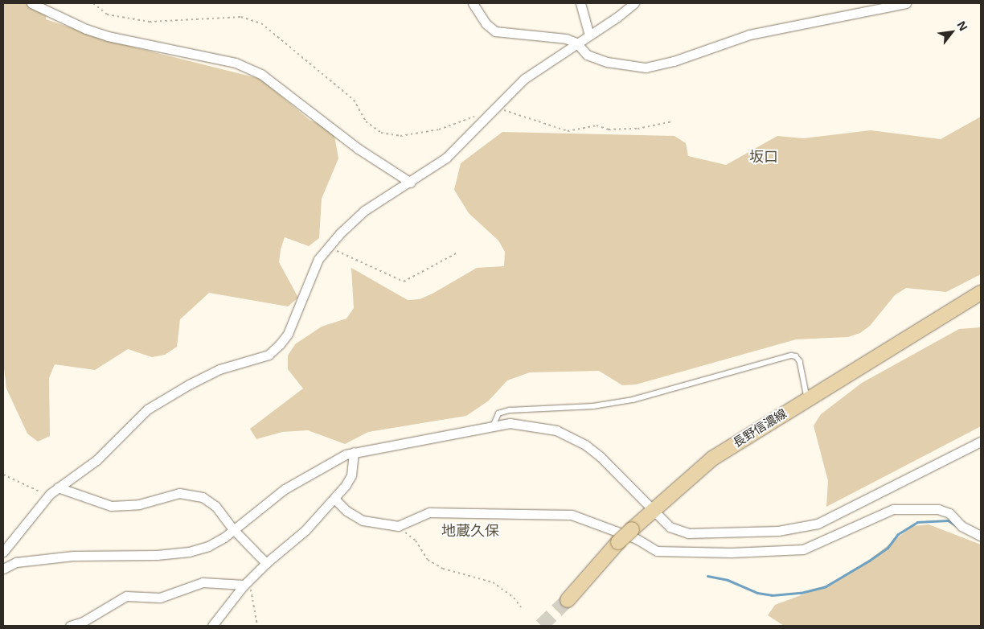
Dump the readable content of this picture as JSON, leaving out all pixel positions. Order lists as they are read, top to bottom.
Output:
{
  "streets": {
    "main road": ["長野信濃線"]
  },
  "districts": ["坂口", "地蔵久保"],
  "north": "top right"
}
